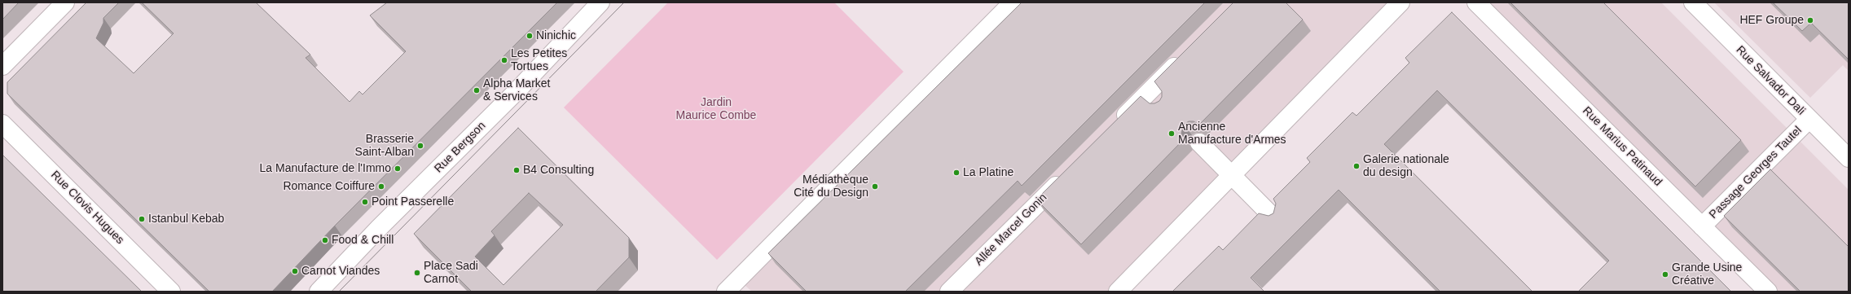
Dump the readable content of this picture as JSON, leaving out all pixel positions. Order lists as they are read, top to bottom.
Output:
{
  "streets": {
    "street": [
      "Rue Salvador Dali",
      "Rue Marius Patinaud",
      "Rue Bergson",
      "Passage Georges Tautel",
      "Rue Clovis Hugues",
      "Allée Marcel Gonin"
    ]
  },
  "crossings": [
    ["Rue Salvador Dali", "Passage Georges Tautel"],
    ["Rue Marius Patinaud", "Passage Georges Tautel"]
  ],
  "parks": ["Jardin Maurice Combe"],
  "places": [
    "HEF Groupe",
    "Ninichic",
    "Les Petites Tortues",
    "Alpha Market & Services",
    "Ancienne Manufacture d'Armes",
    "Brasserie Saint-Alban",
    "Galerie nationale du design",
    "La Manufacture de l'Immo",
    "B4 Consulting",
    "La Platine",
    "Romance Coiffure",
    "Médiathèque Cité du Design",
    "Point Passerelle",
    "Istanbul Kebab",
    "Food & Chill",
    "Carnot Viandes",
    "Place Sadi Carnot",
    "Grande Usine Créative"
  ]
}
